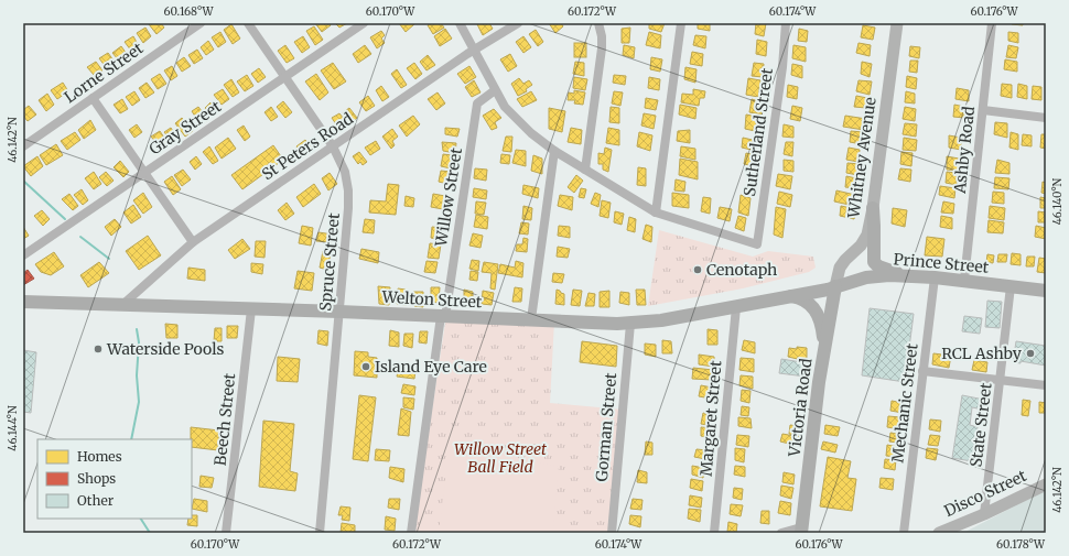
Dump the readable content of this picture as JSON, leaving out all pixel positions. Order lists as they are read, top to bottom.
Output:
{
  "streets": {
    "main road": ["Prince Street", "Welton Street", "Victoria Road"],
    "street": [
      "Lorne Street",
      "Gray Street",
      "Sutherland Street",
      "St Peters Road",
      "Ashby Road",
      "Whitney Avenue",
      "Willow Street",
      "Spruce Street",
      "Mechanic Street",
      "Margaret Street",
      "Beech Street",
      "State Street",
      "Gorman Street",
      "Disco Street"
    ]
  },
  "crossings": [
    ["Gray Street", "Spruce Street"],
    ["St Peters Road", "Spruce Street"],
    ["St Peters Road", "Welton Street"],
    ["Ashby Road", "Prince Street"],
    ["Whitney Avenue", "Prince Street"],
    ["Whitney Avenue", "Welton Street"],
    ["Whitney Avenue", "Victoria Road"],
    ["Willow Street", "Welton Street"],
    ["Spruce Street", "Welton Street"],
    ["Prince Street", "Welton Street"],
    ["Prince Street", "Mechanic Street"],
    ["Prince Street", "Victoria Road"],
    ["Prince Street", "State Street"],
    ["Welton Street", "Victoria Road"],
    ["Welton Street", "Margaret Street"],
    ["Welton Street", "Beech Street"],
    ["Welton Street", "Gorman Street"],
    ["State Street", "Disco Street"]
  ],
  "parks": ["Willow Street Ball Field"],
  "places": [
    "Cenotaph",
    "Waterside Pools",
    "RCL Ashby",
    "Island Eye Care"
  ],
  "legend": ["Homes", "Shops", "Other"],
  "coordinates": [
    "60.168°W",
    "60.170°W",
    "60.172°W",
    "60.174°W",
    "60.176°W",
    "46.142°N",
    "46.140°N",
    "46.144°N",
    "60.178°W"
  ]
}
